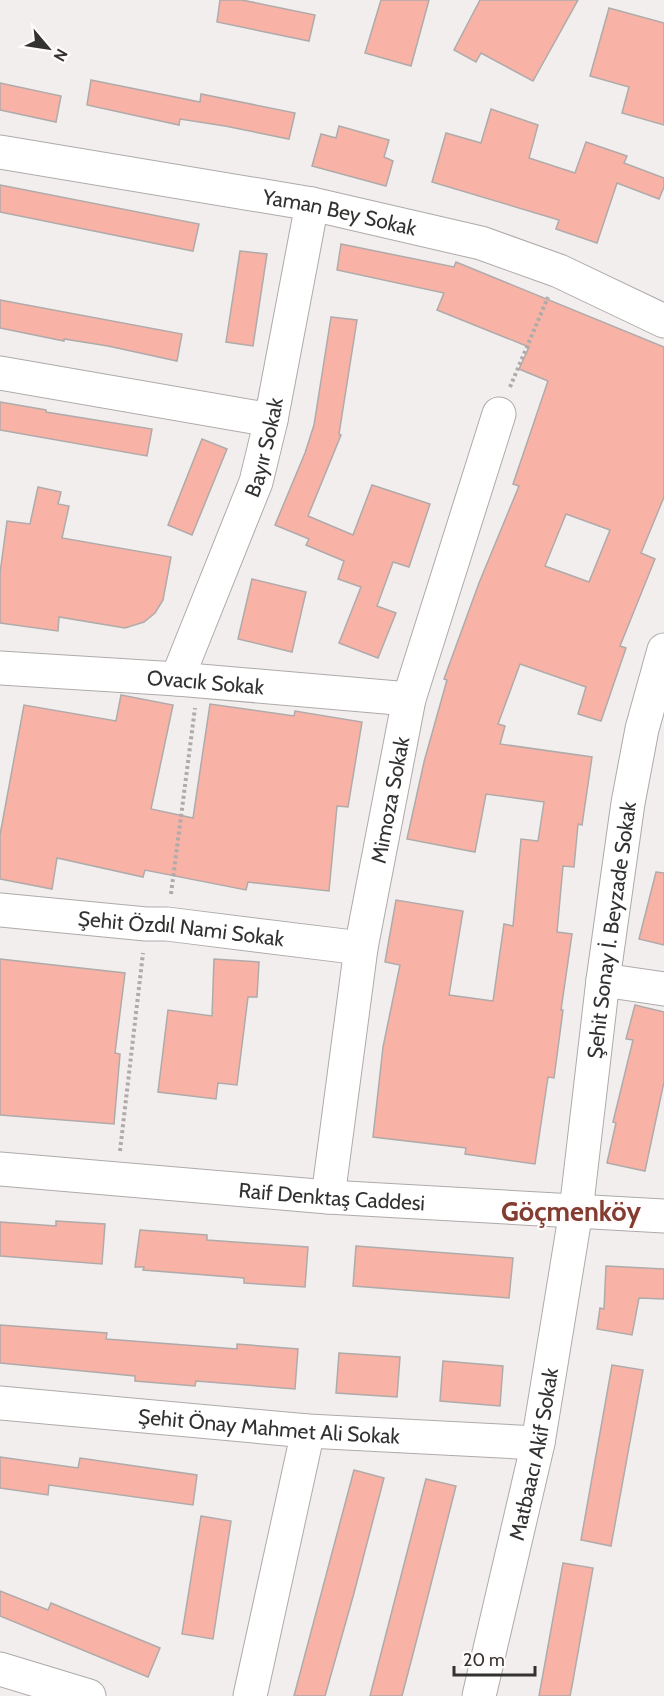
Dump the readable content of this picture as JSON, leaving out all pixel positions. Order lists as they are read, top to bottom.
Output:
{
  "streets": {
    "street": [
      "Yaman Bey Sokak",
      "Bayır Sokak",
      "Ovacık Sokak",
      "Mimoza Sokak",
      "Şehit Özdıl Nami Sokak",
      "Şehit Sonay İ. Beyzade Sokak",
      "Raif Denktaş Caddesi",
      "Şehit Önay Mahmet Ali Sokak",
      "Matbaacı Akif Sokak"
    ]
  },
  "crossings": [
    ["Yaman Bey Sokak", "Bayır Sokak"],
    ["Bayır Sokak", "Ovacık Sokak"],
    ["Ovacık Sokak", "Mimoza Sokak"],
    ["Mimoza Sokak", "Şehit Özdıl Nami Sokak"],
    ["Mimoza Sokak", "Raif Denktaş Caddesi"],
    ["Şehit Sonay İ. Beyzade Sokak", "Raif Denktaş Caddesi"],
    ["Şehit Sonay İ. Beyzade Sokak", "Matbaacı Akif Sokak"],
    ["Raif Denktaş Caddesi", "Matbaacı Akif Sokak"],
    ["Şehit Önay Mahmet Ali Sokak", "Matbaacı Akif Sokak"]
  ],
  "districts": ["Göçmenköy"],
  "scale_bar": "20 m",
  "north": "bottom right"
}
